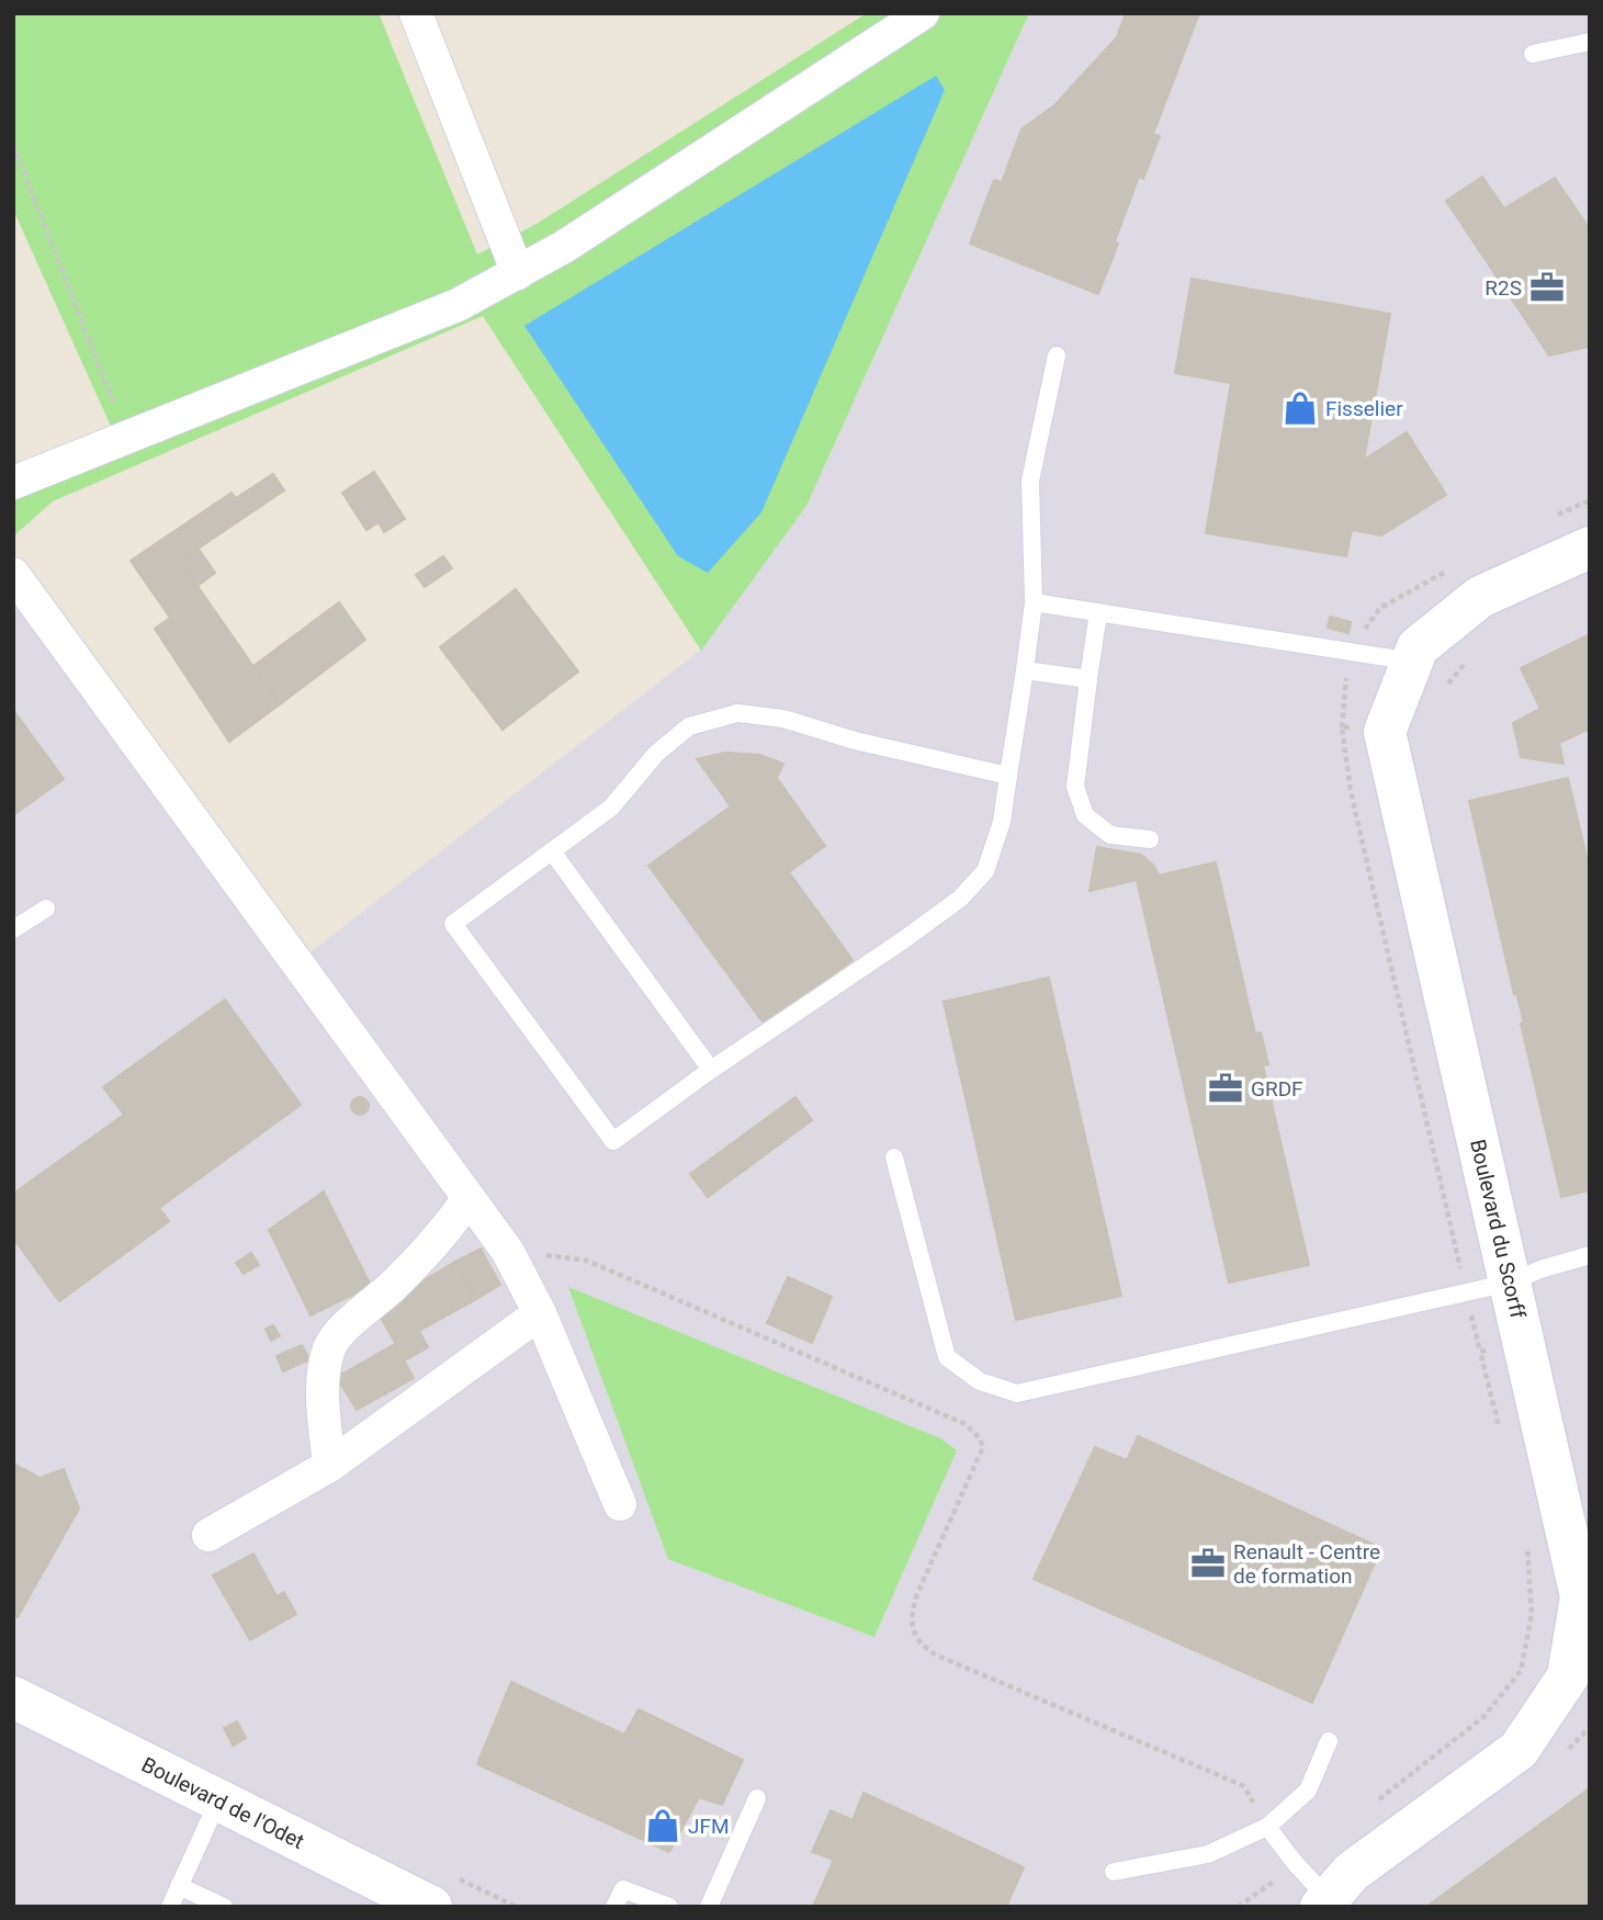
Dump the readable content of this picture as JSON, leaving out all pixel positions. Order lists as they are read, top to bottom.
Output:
{
  "streets": {
    "street": ["Boulevard du Scorff", "Boulevard de l'Odet"]
  },
  "places": {
    "office": ["R2S", "GRDF", "Renault - Centre de formation"],
    "shop": ["Fisselier", "JFM"]
  }
}
